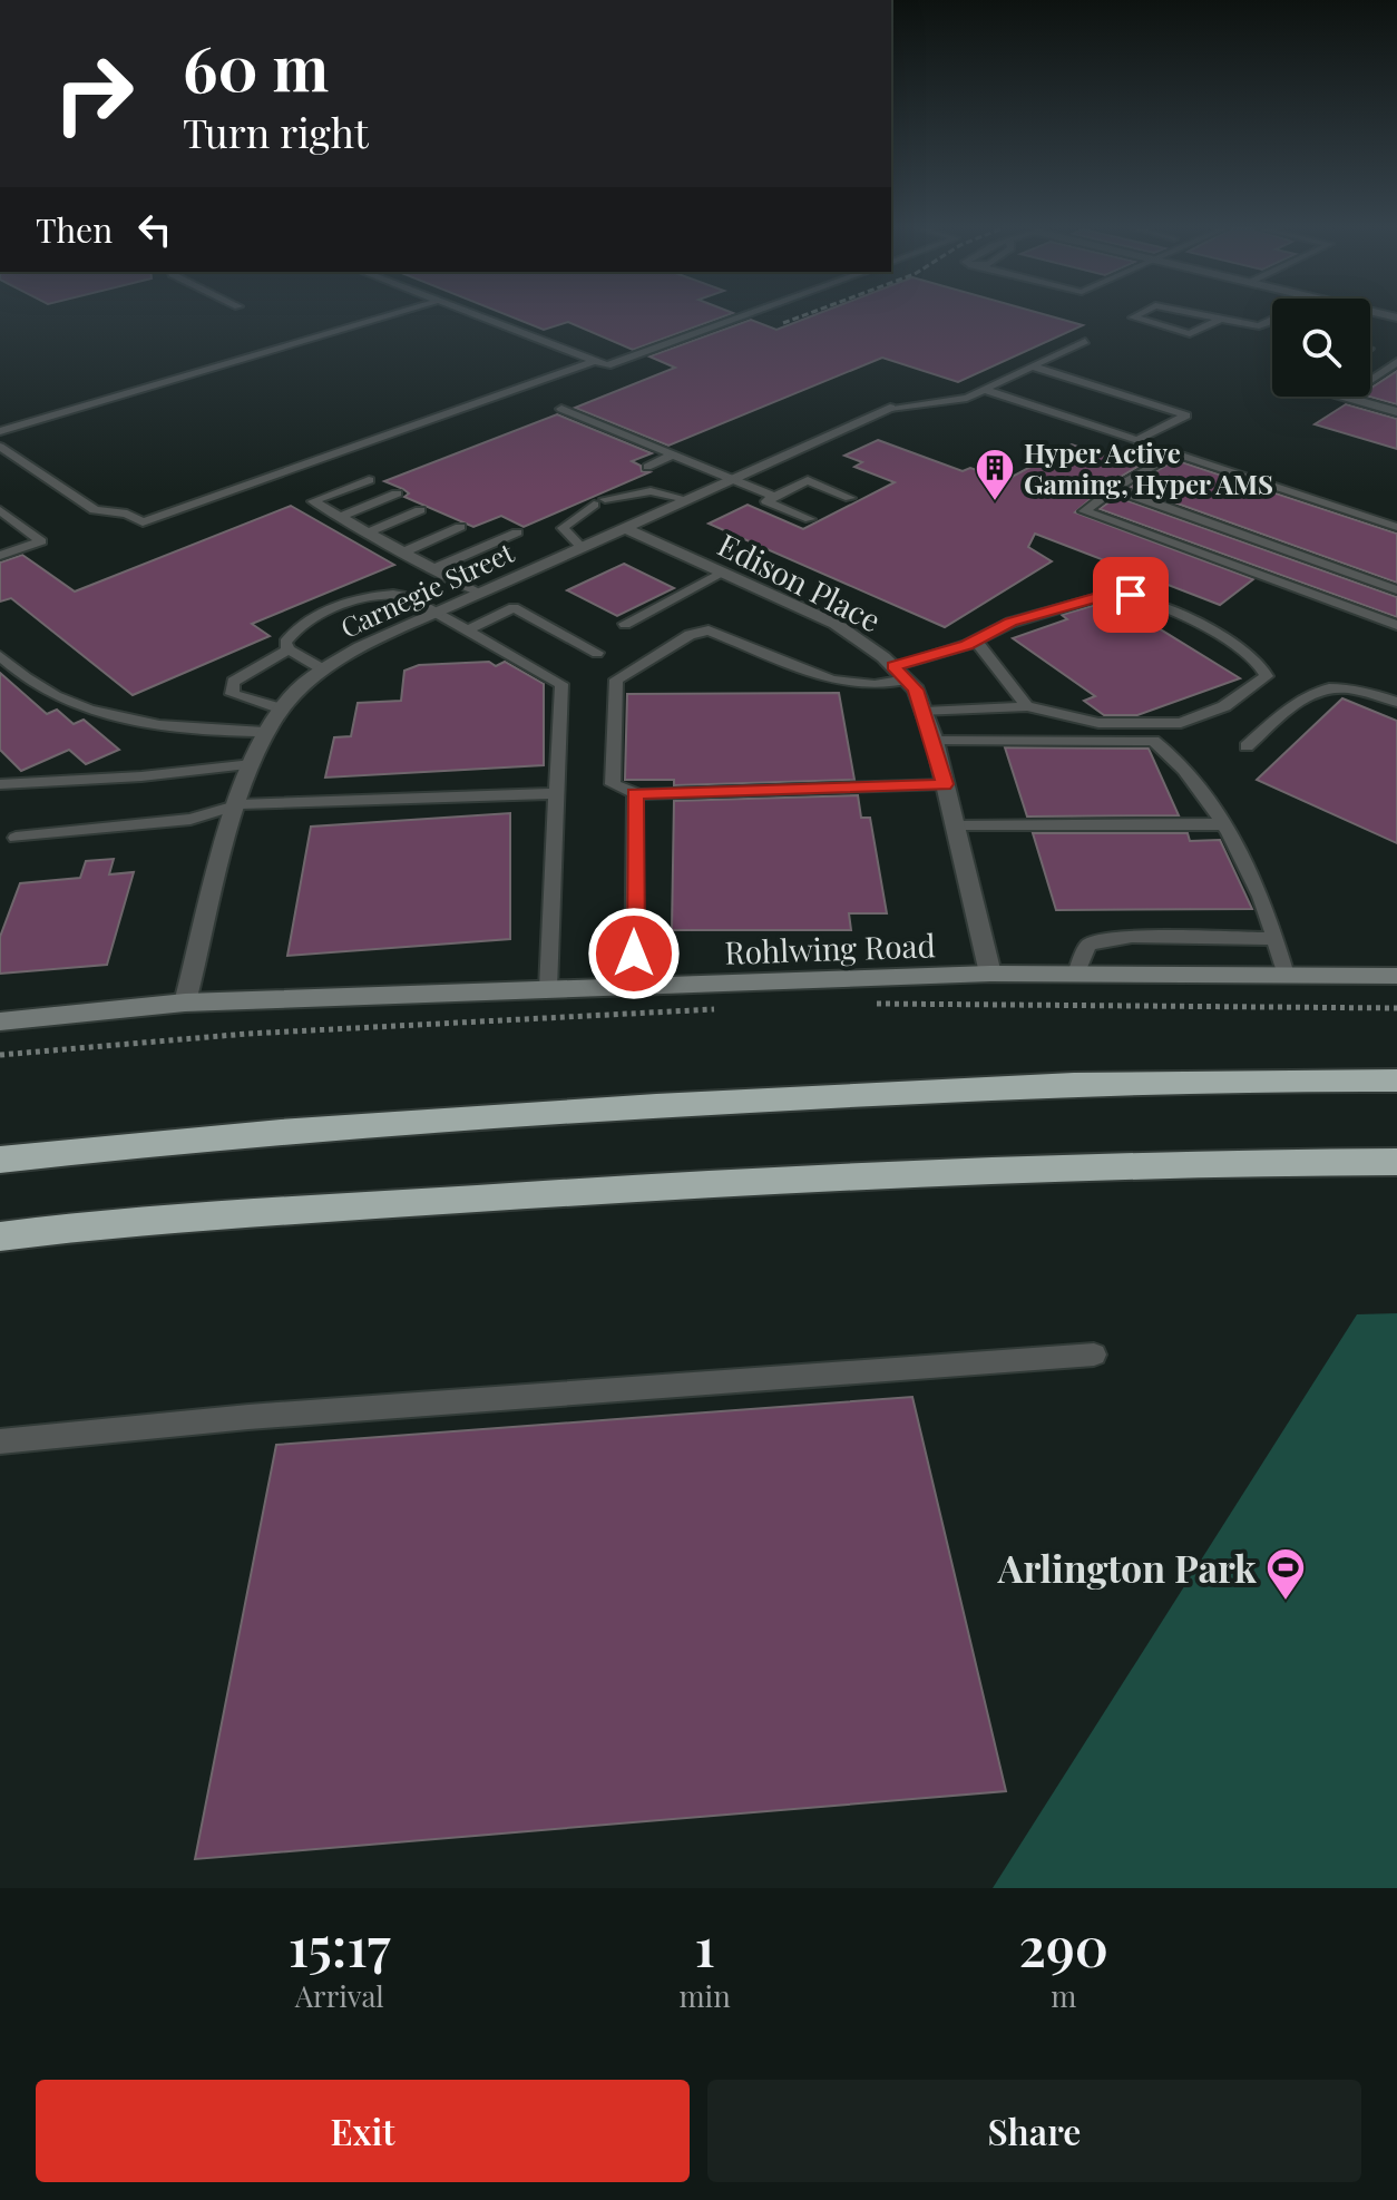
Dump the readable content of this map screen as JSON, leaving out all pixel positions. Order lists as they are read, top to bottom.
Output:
{
  "streets": {
    "main road": ["Rohlwing Road"],
    "street": ["Edison Place", "Carnegie Street"]
  },
  "crossings": [
    ["Edison Place", "Carnegie Street"],
    ["Edison Place", "Rohlwing Road"],
    ["Carnegie Street", "Rohlwing Road"]
  ],
  "places": {
    "building": ["Hyper Active Gaming, Hyper AMS"],
    "sports": ["Arlington Park"]
  },
  "page": {
    "turn": ["60 m", "Turn right"],
    "then": "Then",
    "eta": [
      "15:17",
      "Arrival",
      "1",
      "min",
      "290",
      "m"
    ],
    "buttons": ["Exit", "Share"]
  }
}
